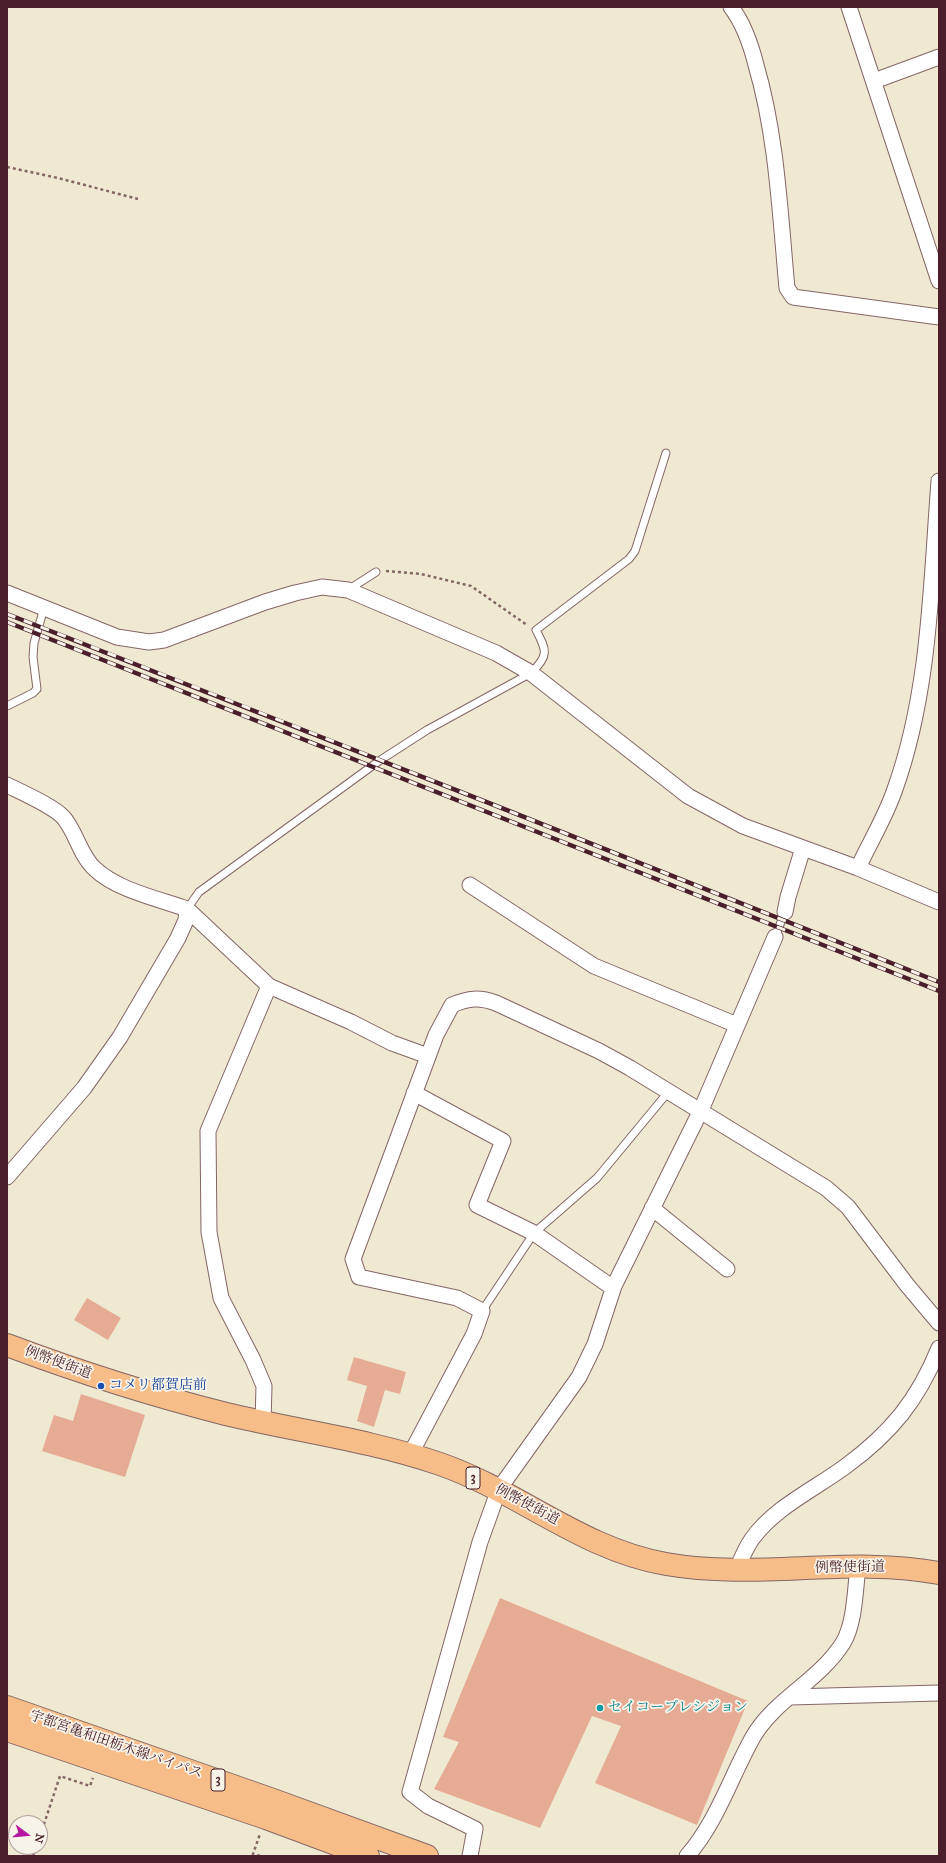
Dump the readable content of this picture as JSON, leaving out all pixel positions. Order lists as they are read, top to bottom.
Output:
{
  "streets": {
    "main road": ["例幣使街道", "3", "宇都宮亀和田栃木線バイパス"]
  },
  "places": ["コメリ都賀店前", "セイコープレシジョン"],
  "north": "right"
}
